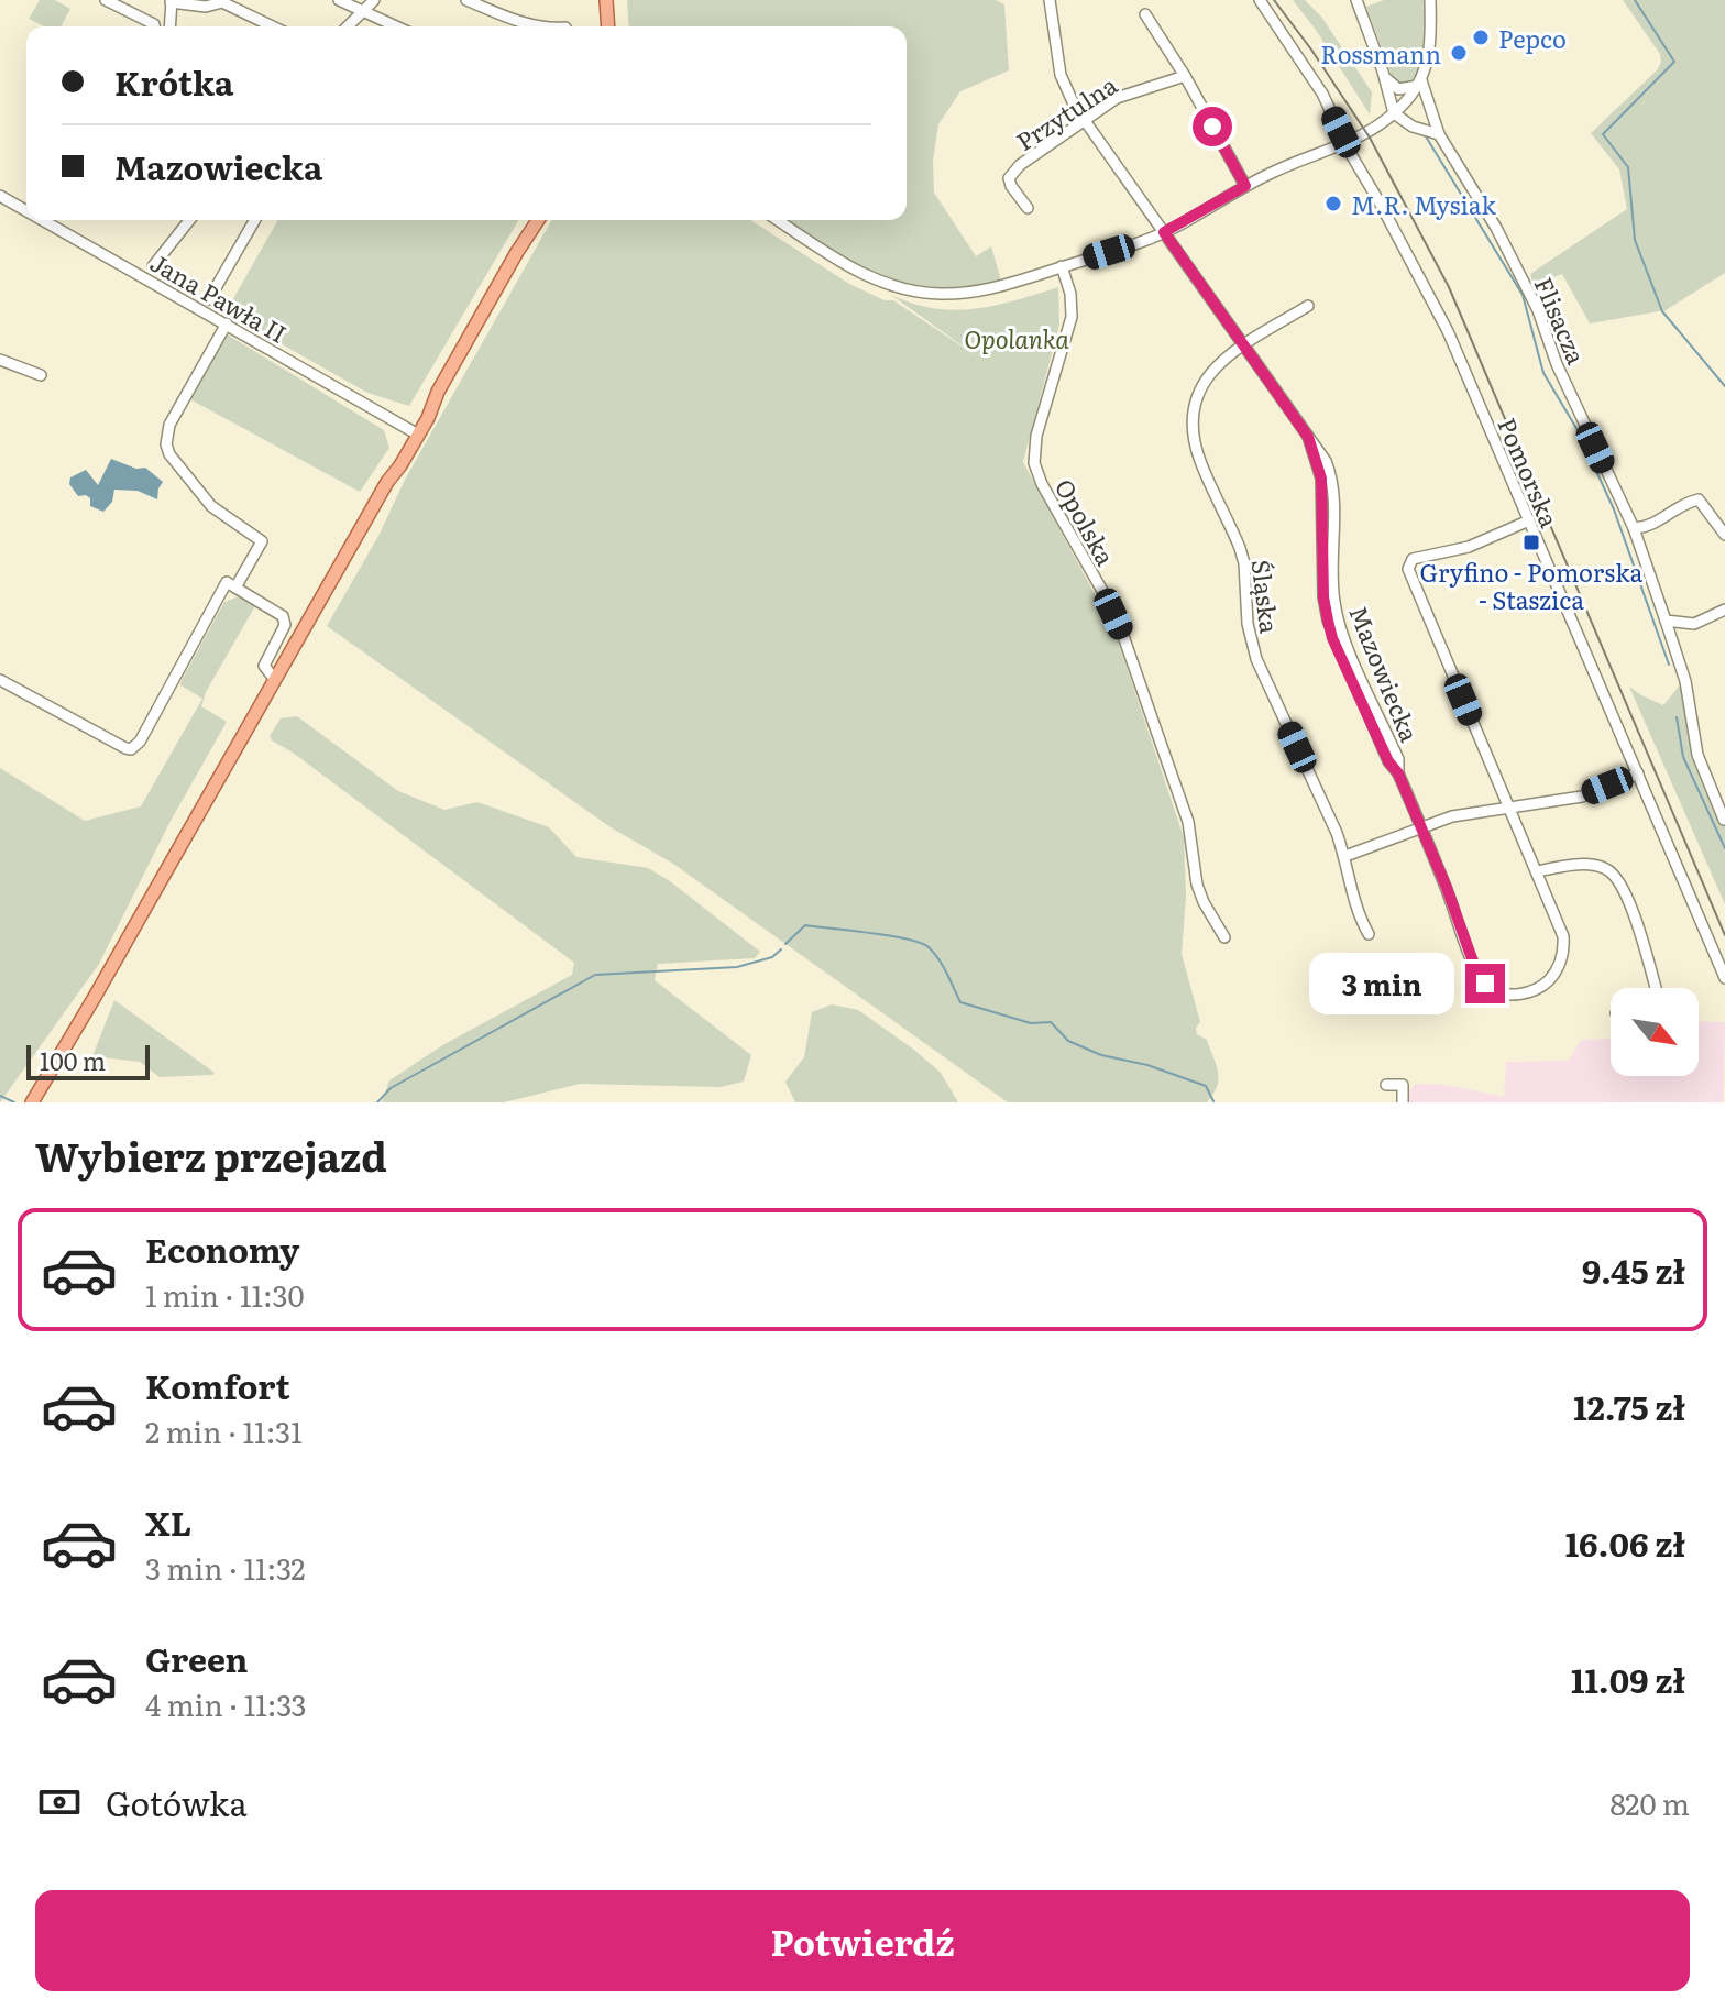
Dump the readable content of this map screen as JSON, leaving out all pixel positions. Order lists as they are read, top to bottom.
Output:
{
  "streets": {
    "street": [
      "Przytulna",
      "Jana Pawła II",
      "Flisacza",
      "Pomorska",
      "Opolska",
      "Śląska",
      "Mazowiecka"
    ]
  },
  "crossings": [
    ["Przytulna", "Mazowiecka"],
    ["Flisacza", "Pomorska"],
    ["Flisacza", "Opolska"],
    ["Flisacza", "Mazowiecka"],
    ["Śląska", "Mazowiecka"]
  ],
  "parks": ["Opolanka"],
  "places": {
    "other": ["Pepco", "Rossmann", "M.R. Mysiak"],
    "transit": ["Gryfino - Pomorska - Staszica"]
  },
  "scale_bar": "100 m",
  "north": "bottom right",
  "page": {
    "banner": ["Krótka", "Mazowiecka"],
    "bubble": "3 min",
    "scale": "100 m",
    "heading": "Wybierz przejazd",
    "list": [
      {
        "name": "Economy",
        "note": "1 min · 11:30",
        "value": "9.45 zł"
      },
      {
        "name": "Komfort",
        "note": "2 min · 11:31",
        "value": "12.75 zł"
      },
      {
        "name": "XL",
        "note": "3 min · 11:32",
        "value": "16.06 zł"
      },
      {
        "name": "Green",
        "note": "4 min · 11:33",
        "value": "11.09 zł"
      }
    ],
    "pay": ["Gotówka", "820 m"],
    "buttons": "Potwierdź"
  }
}
